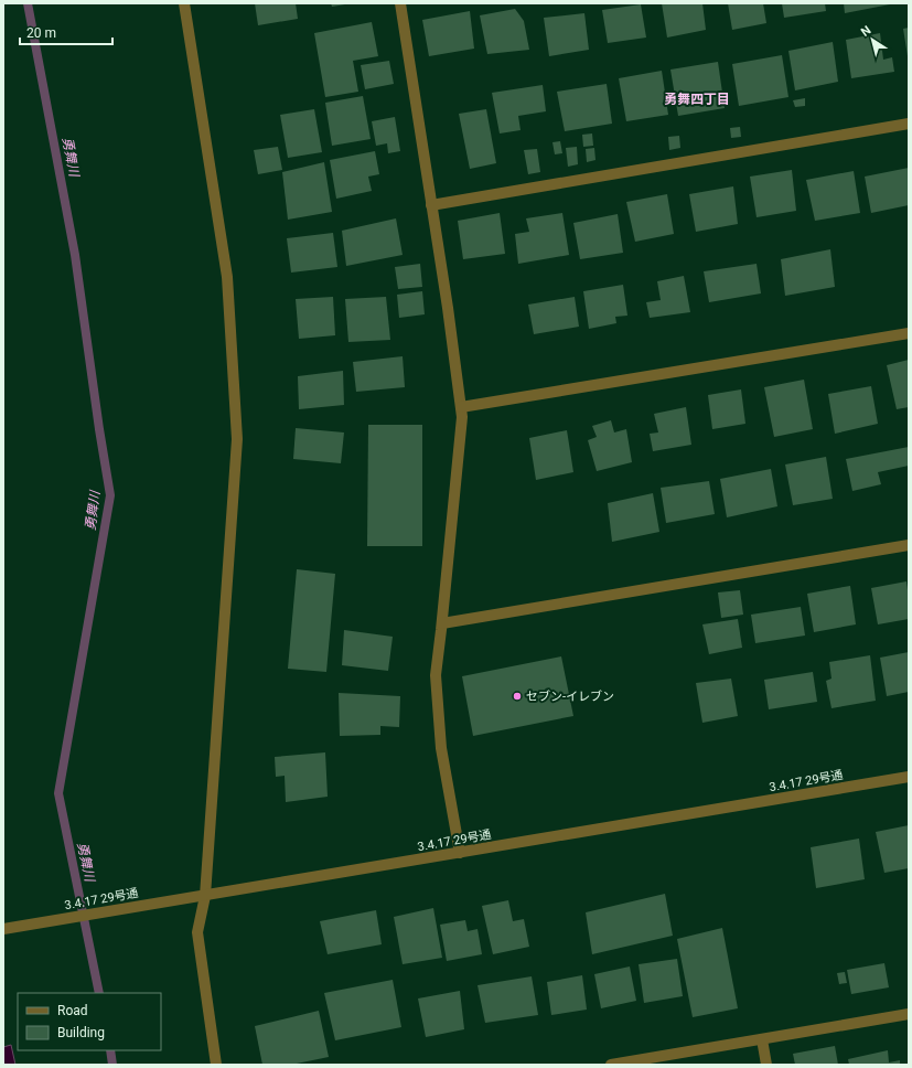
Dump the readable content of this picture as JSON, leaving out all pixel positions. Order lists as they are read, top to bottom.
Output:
{
  "streets": {
    "street": ["3.4.17 29号通"]
  },
  "districts": ["勇舞四丁目"],
  "water": ["勇舞川"],
  "places": ["セブン-イレブン"],
  "legend": ["Road", "Building"],
  "scale_bar": "20 m",
  "north": "top left"
}
